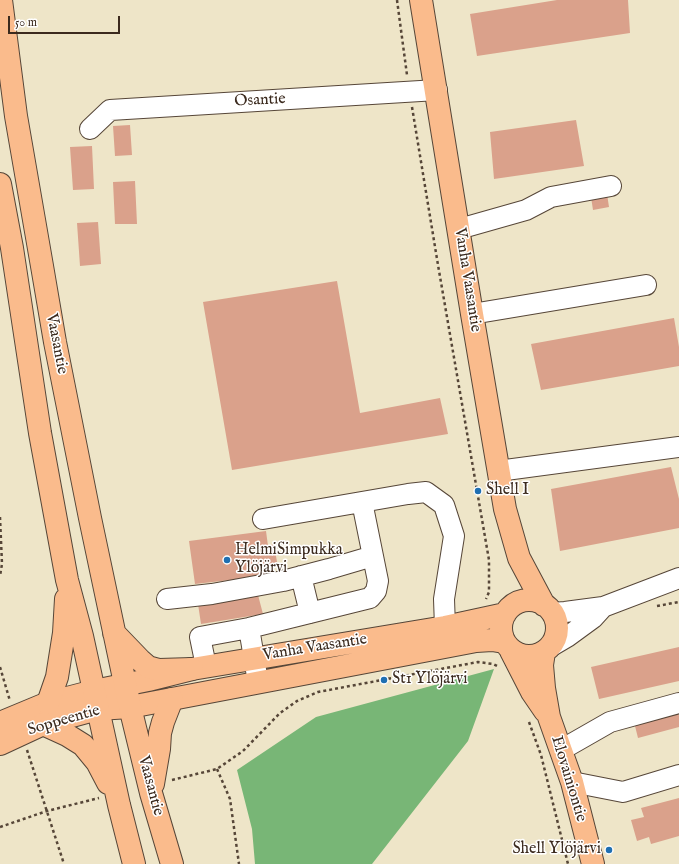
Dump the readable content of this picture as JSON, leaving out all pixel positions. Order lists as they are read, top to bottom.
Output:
{
  "streets": {
    "main road": [
      "Vanha Vaasantie",
      "Vaasantie",
      "Soppeentie",
      "Elovainiontie"
    ],
    "street": ["Osantie"]
  },
  "crossings": [
    ["Osantie", "Vanha Vaasantie"],
    ["Vanha Vaasantie", "Vaasantie"],
    ["Vanha Vaasantie", "Soppeentie"],
    ["Vanha Vaasantie", "Elovainiontie"],
    ["Vaasantie", "Soppeentie"]
  ],
  "places": [
    "Shell I",
    "HelmiSimpukka Ylöjärvi",
    "St1 Ylöjärvi",
    "Shell Ylöjärvi"
  ],
  "scale_bar": "50 m"
}
